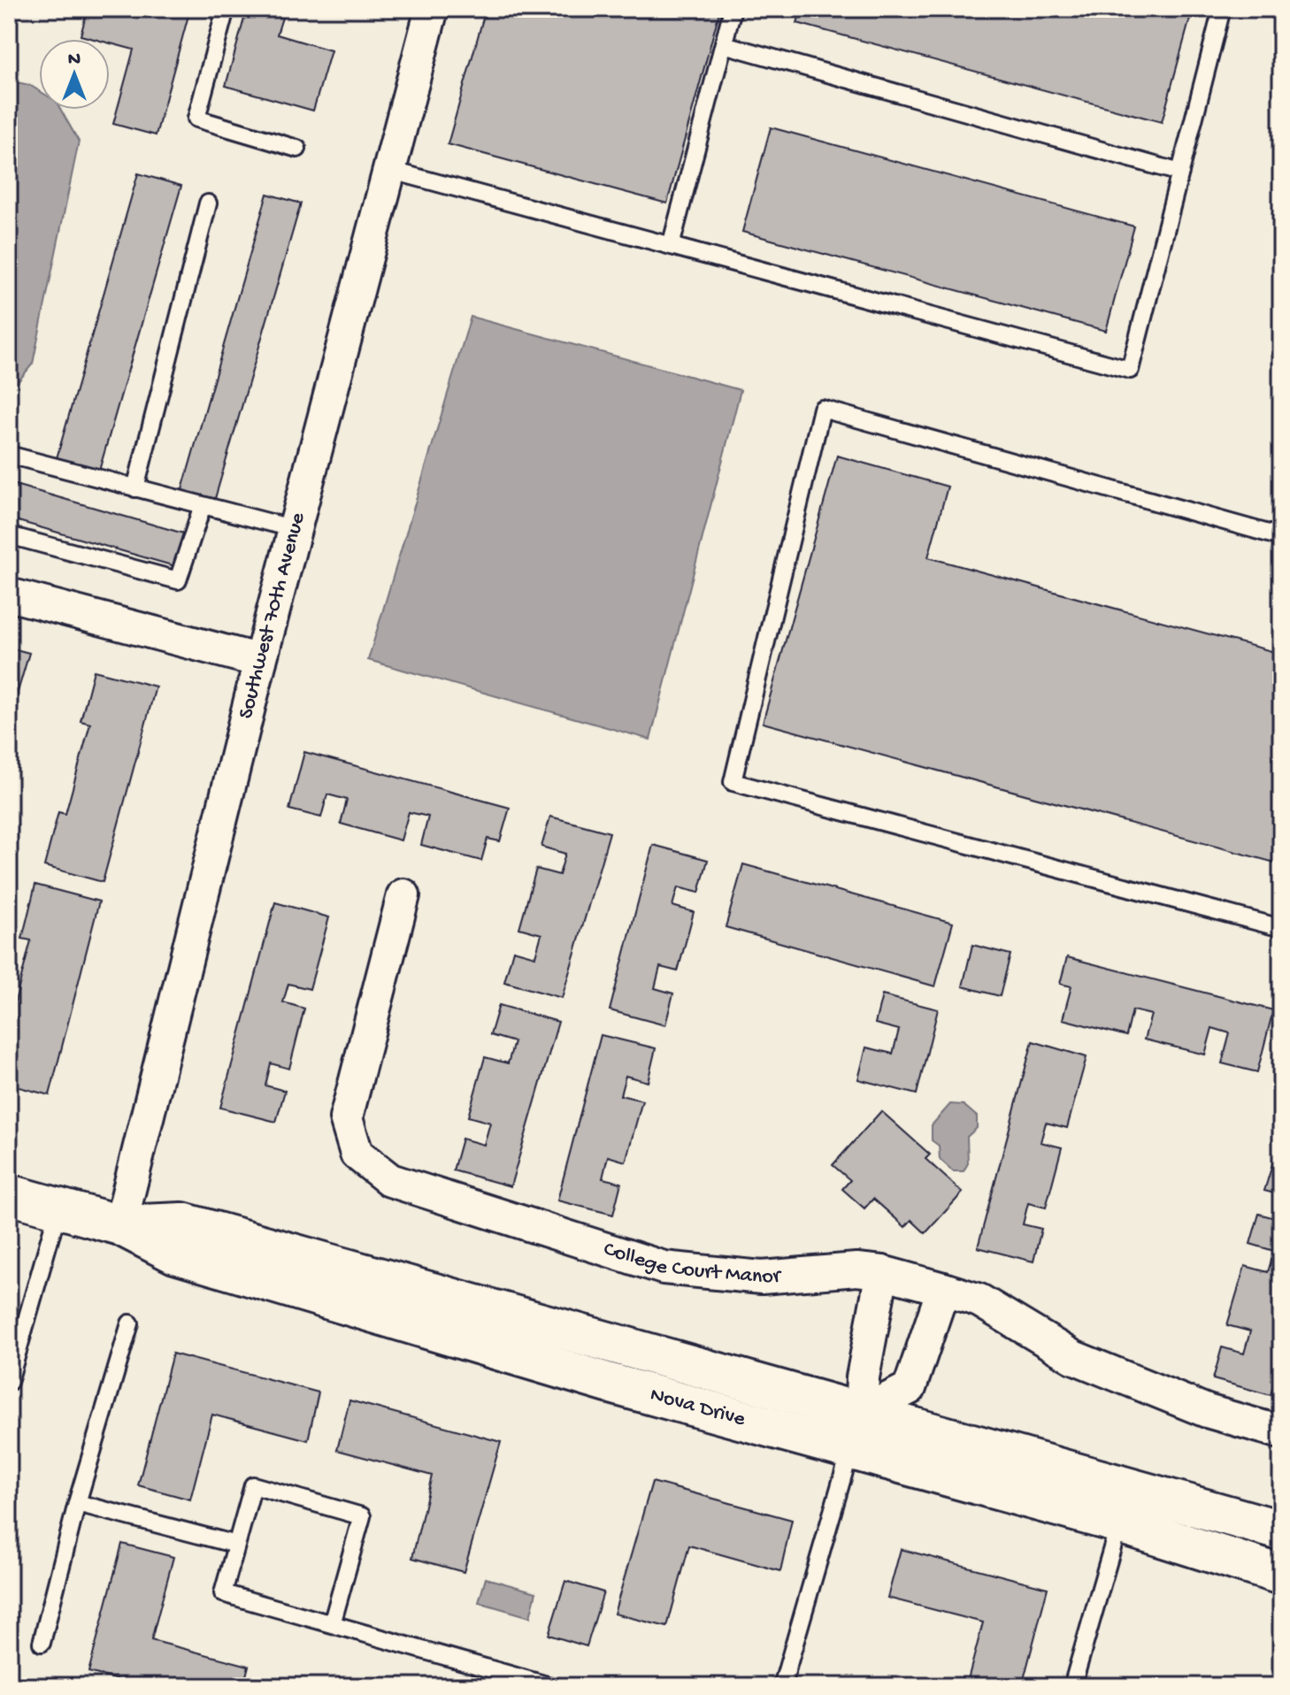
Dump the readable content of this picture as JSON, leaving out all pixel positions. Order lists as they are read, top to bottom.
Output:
{
  "streets": {
    "street": ["Southwest 70th Avenue", "College Court Manor", "Nova Drive"]
  },
  "crossings": [
    ["Southwest 70th Avenue", "Nova Drive"]
  ],
  "north": "top"
}
